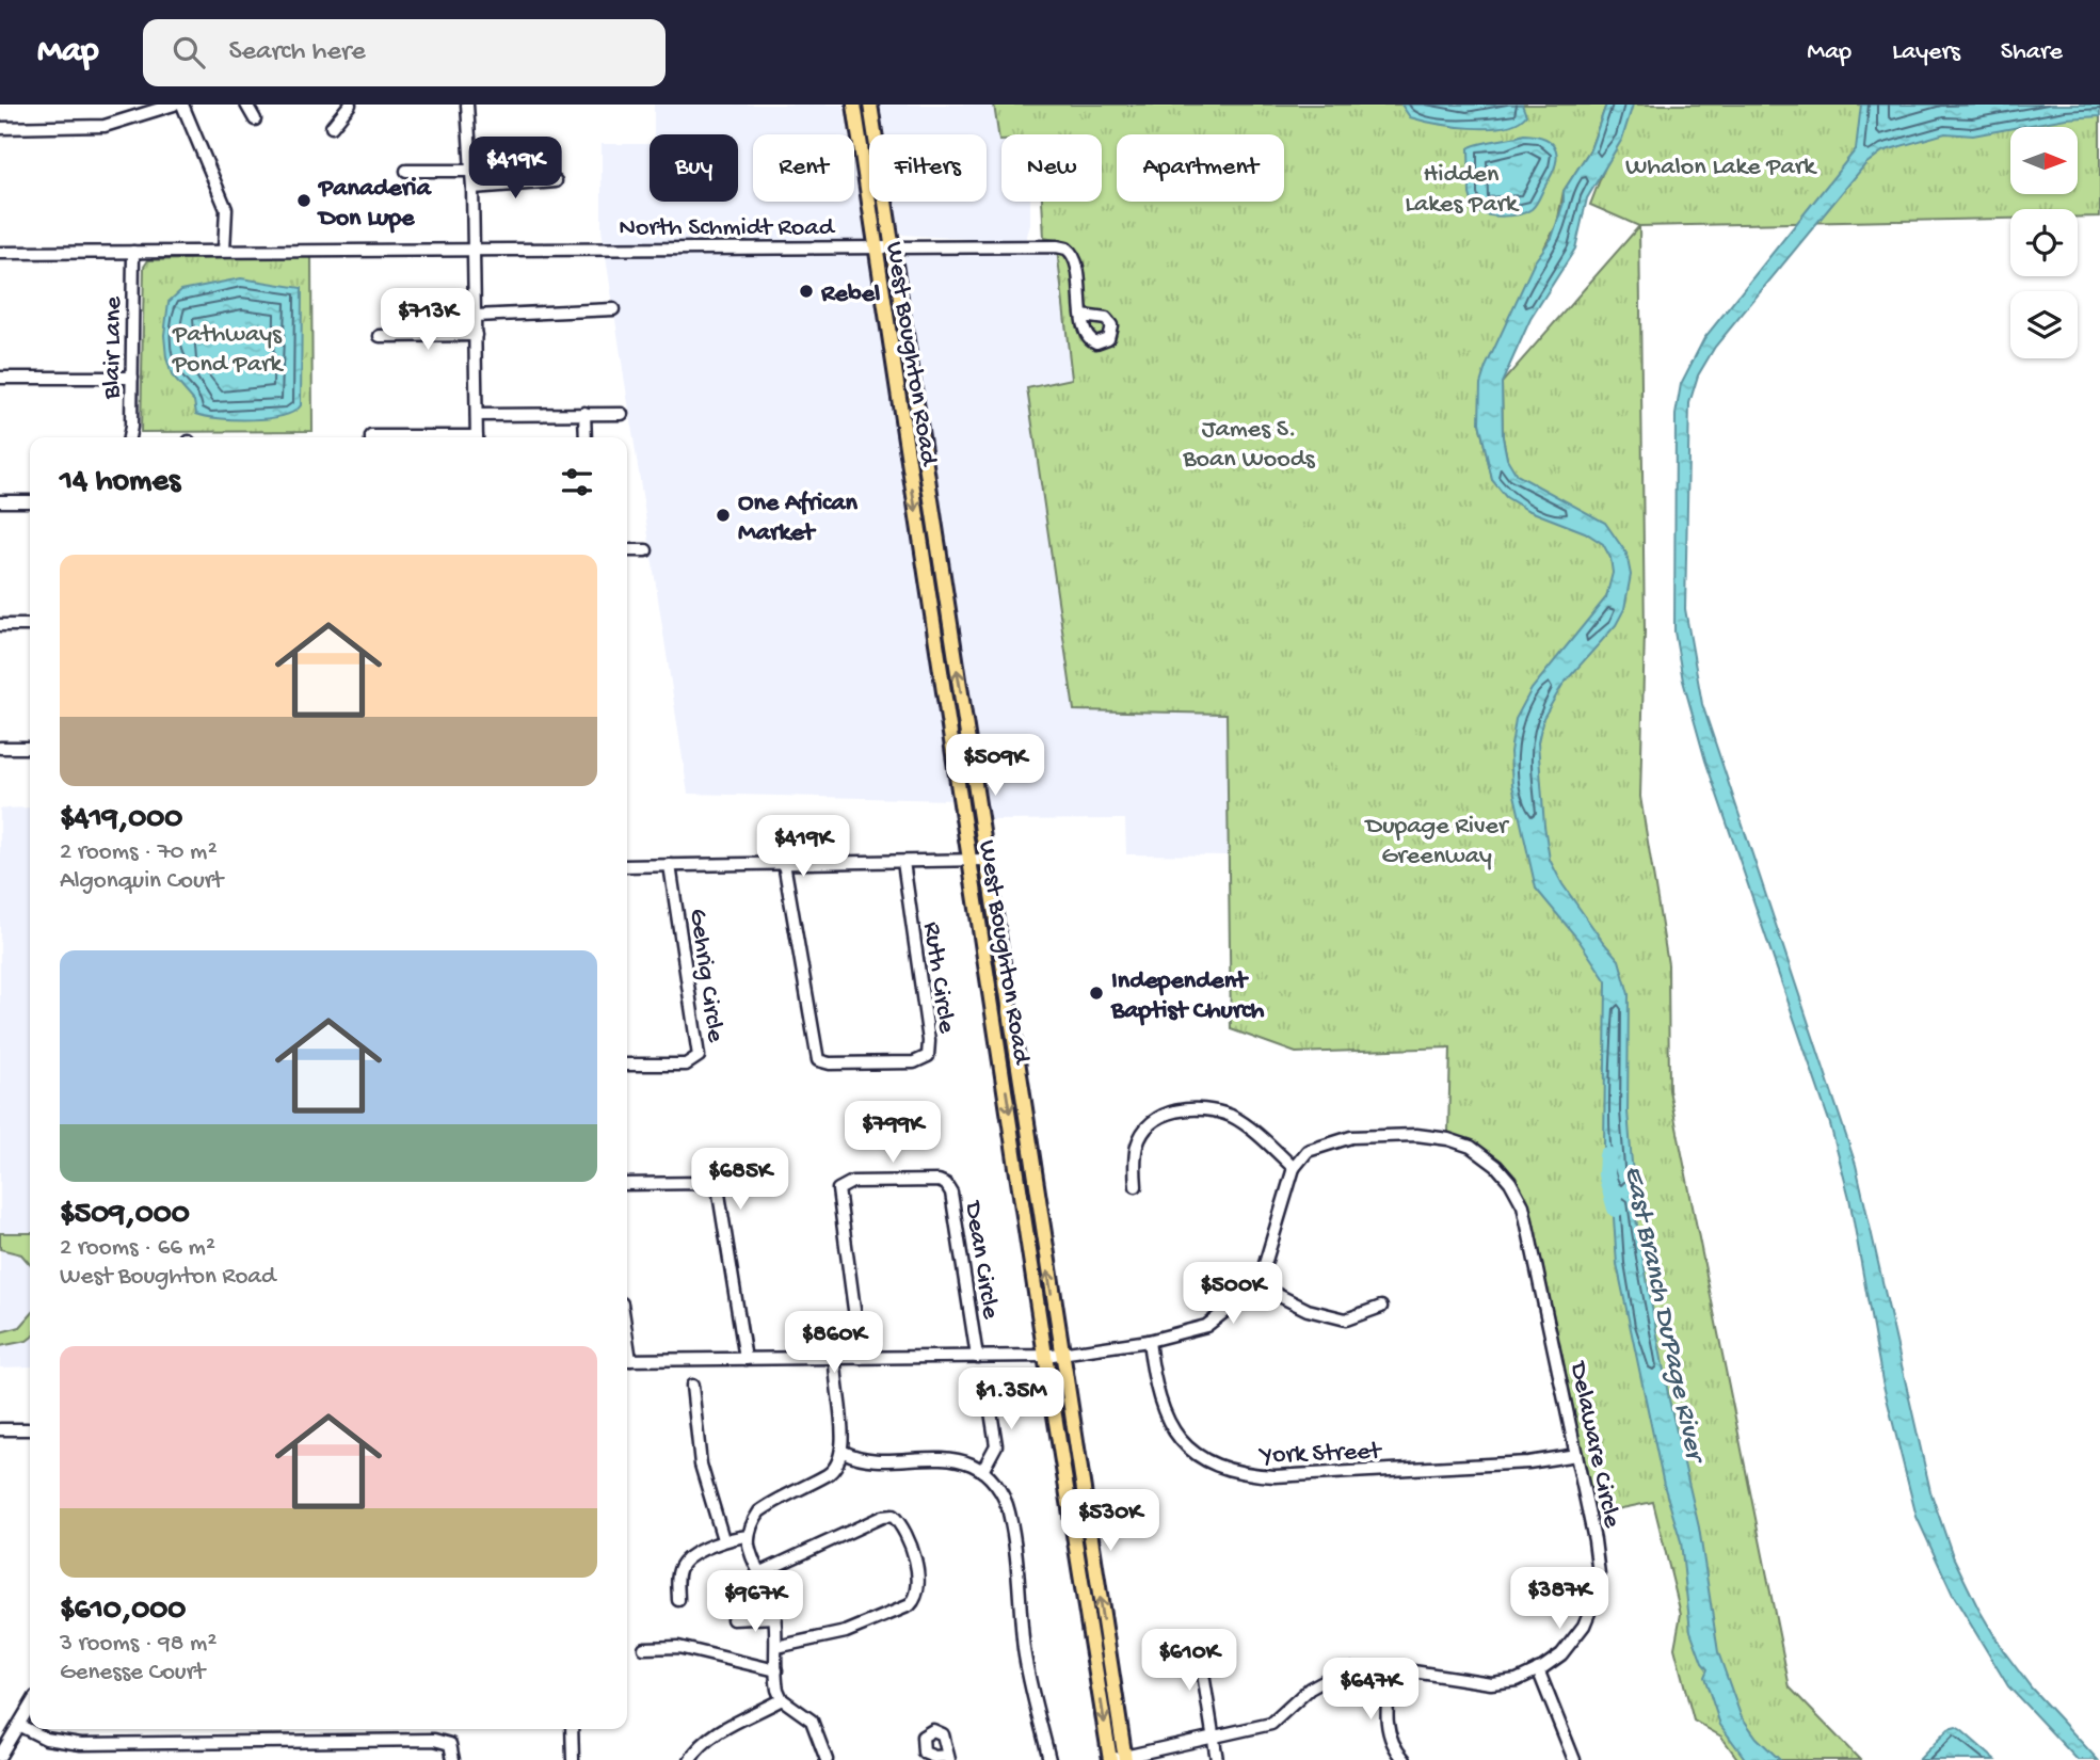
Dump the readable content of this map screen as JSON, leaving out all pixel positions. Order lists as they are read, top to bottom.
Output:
{
  "streets": {
    "main road": ["West Boughton Road"],
    "street": [
      "North Schmidt Road",
      "Blair Lane",
      "Gehrig Circle",
      "Ruth Circle",
      "Dean Circle",
      "Delaware Circle",
      "York Street"
    ]
  },
  "crossings": [
    ["North Schmidt Road", "Blair Lane"],
    ["North Schmidt Road", "West Boughton Road"],
    ["West Boughton Road", "Delaware Circle"],
    ["Delaware Circle", "York Street"]
  ],
  "water": ["East Branch DuPage River"],
  "parks": [
    "Whalon Lake Park",
    "Hidden Lakes Park",
    "Pathways Pond Park",
    "James S. Boan Woods",
    "Dupage River Greenway"
  ],
  "places": [
    "Panaderia Don Lupe",
    "Rebel",
    "One African Market",
    "Independent Baptist Church"
  ],
  "north": "right",
  "page": {
    "header": "Map",
    "search": "Search here",
    "nav": ["Map", "Layers", "Share"],
    "chip": [
      "Buy",
      "Rent",
      "Filters",
      "New",
      "Apartment"
    ],
    "price": [
      "$419K",
      "$713K",
      "$509K",
      "$419K",
      "$799K",
      "$685K",
      "$500K",
      "$860K",
      "$1.35M",
      "$530K",
      "$387K",
      "$967K",
      "$610K",
      "$647K"
    ],
    "heading": "14 homes",
    "list": [
      {
        "name": "$419,000",
        "note": "2 rooms · 70 m² · Algonquin Court"
      },
      {
        "name": "$509,000",
        "note": "2 rooms · 66 m² · West Boughton Road"
      },
      {
        "name": "$610,000",
        "note": "3 rooms · 98 m² · Genesse Court"
      }
    ]
  }
}
